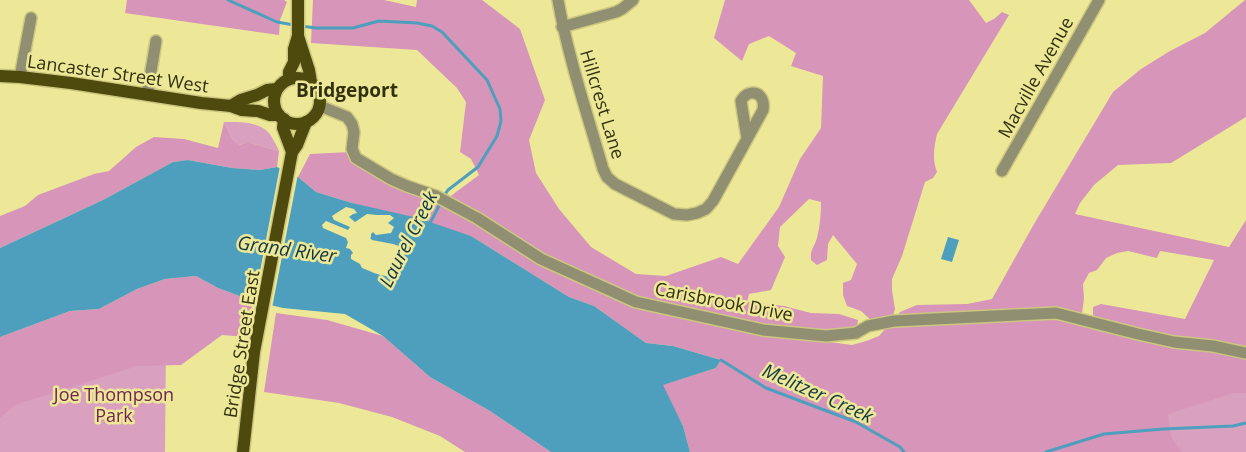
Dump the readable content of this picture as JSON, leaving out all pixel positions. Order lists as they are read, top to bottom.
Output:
{
  "streets": {
    "main road": ["Lancaster Street West", "Bridge Street East"],
    "street": ["Macville Avenue", "Hillcrest Lane", "Carisbrook Drive"]
  },
  "crossings": [
    ["Lancaster Street West", "Carisbrook Drive"],
    ["Lancaster Street West", "Bridge Street East"],
    ["Carisbrook Drive", "Bridge Street East"]
  ],
  "districts": ["Bridgeport"],
  "water": ["Laurel Creek", "Grand River", "Melitzer Creek"],
  "parks": ["Joe Thompson Park"]
}
